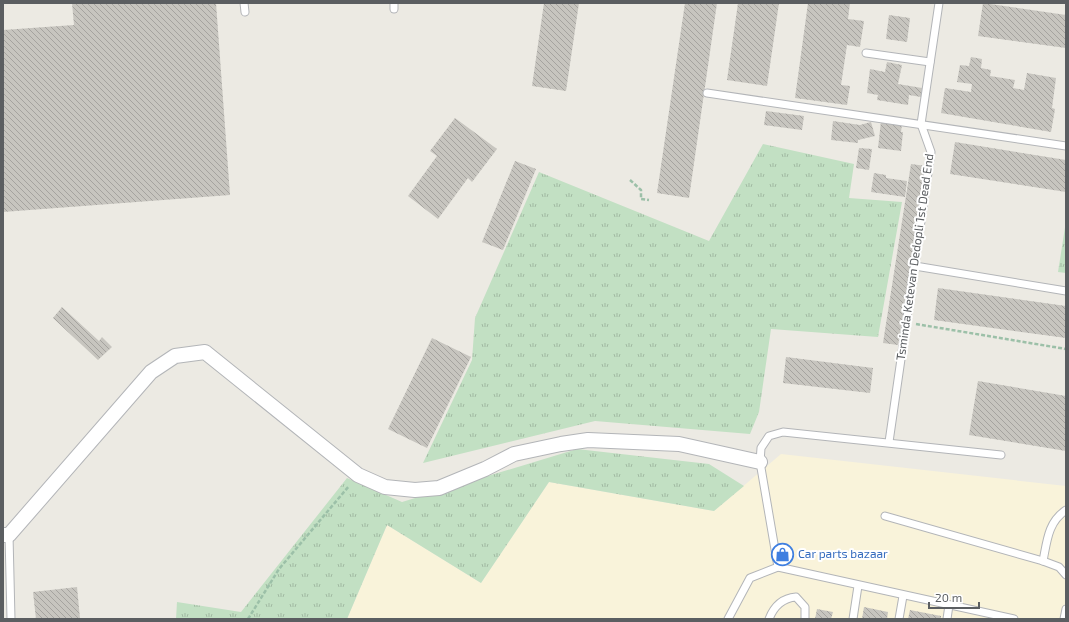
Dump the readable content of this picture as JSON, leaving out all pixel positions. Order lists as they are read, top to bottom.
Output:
{
  "streets": {
    "lane": ["Tsminda Ketevan Dedopli 1st Dead End"]
  },
  "places": {
    "shop": ["Car parts bazaar"]
  },
  "scale_bar": "20 m"
}
